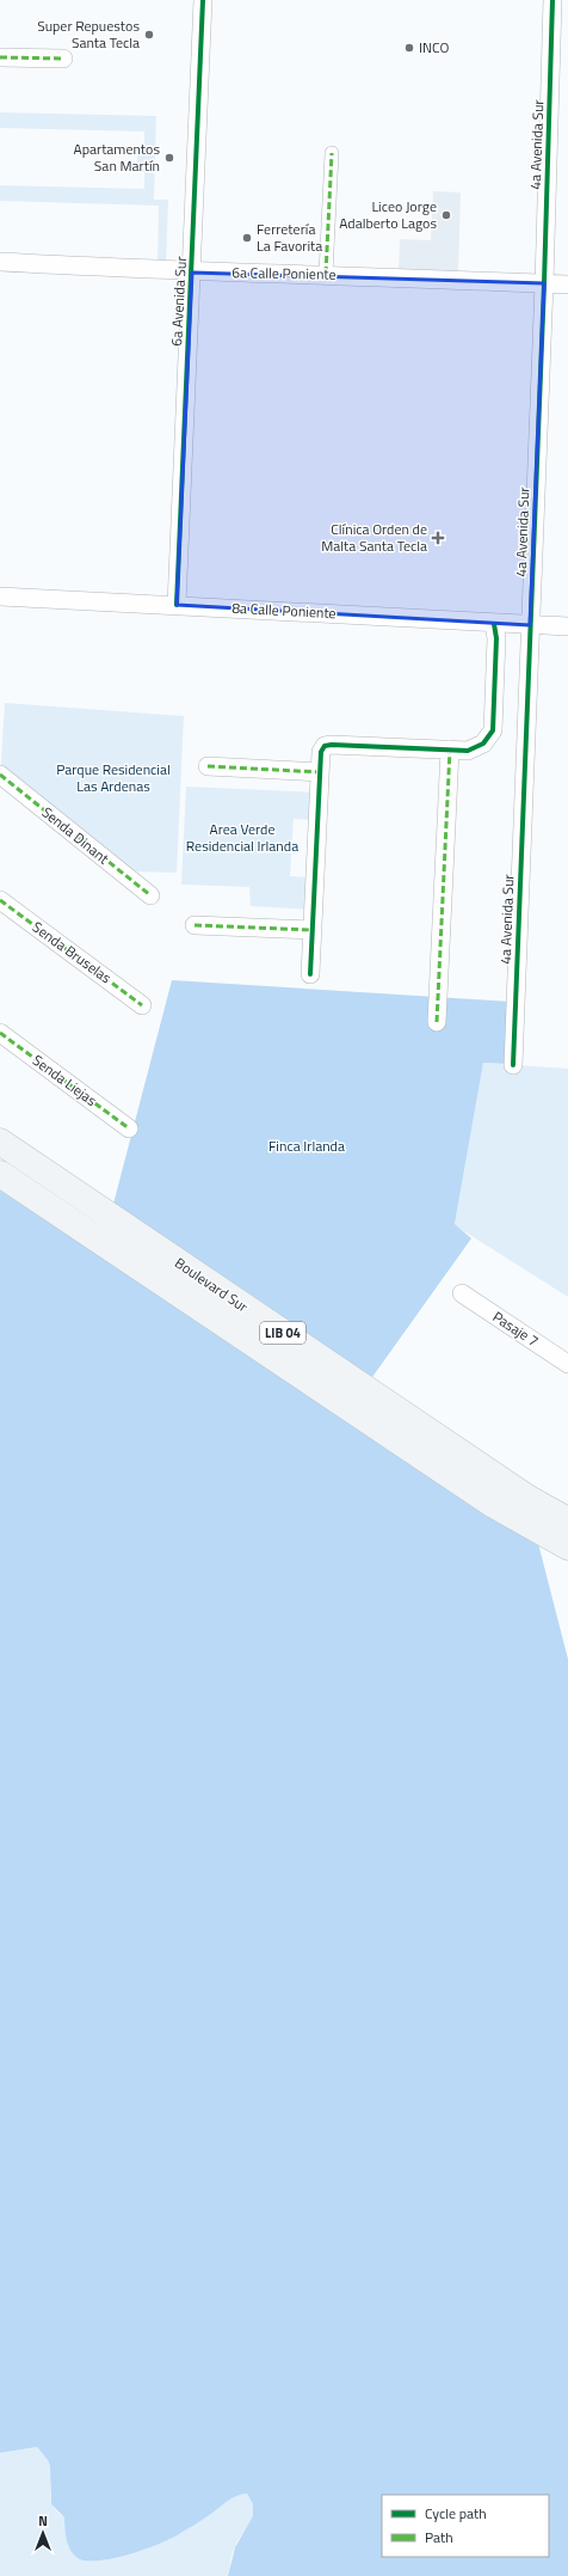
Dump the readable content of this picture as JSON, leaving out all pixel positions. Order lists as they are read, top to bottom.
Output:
{
  "streets": {
    "highway": ["Boulevard Sur", "LIB 04"],
    "street": [
      "4a Avenida Sur",
      "6a Calle Poniente",
      "6a Avenida Sur",
      "8a Calle Poniente",
      "Senda Dinant",
      "Senda Bruselas",
      "Senda Liejas",
      "Pasaje 7"
    ]
  },
  "crossings": [
    ["4a Avenida Sur", "6a Calle Poniente"],
    ["4a Avenida Sur", "8a Calle Poniente"],
    ["6a Calle Poniente", "6a Avenida Sur"],
    ["6a Avenida Sur", "8a Calle Poniente"]
  ],
  "parks": ["Parque Residencial Las Ardenas", "Area Verde Residencial Irlanda", "Finca Irlanda"],
  "places": {
    "other": [
      "Super Repuestos Santa Tecla",
      "INCO",
      "Apartamentos San Martín",
      "Liceo Jorge Adalberto Lagos",
      "Ferretería La Favorita"
    ],
    "health": ["Clínica Orden de Malta Santa Tecla"]
  },
  "legend": ["Cycle path", "Path"],
  "north": "top"
}
